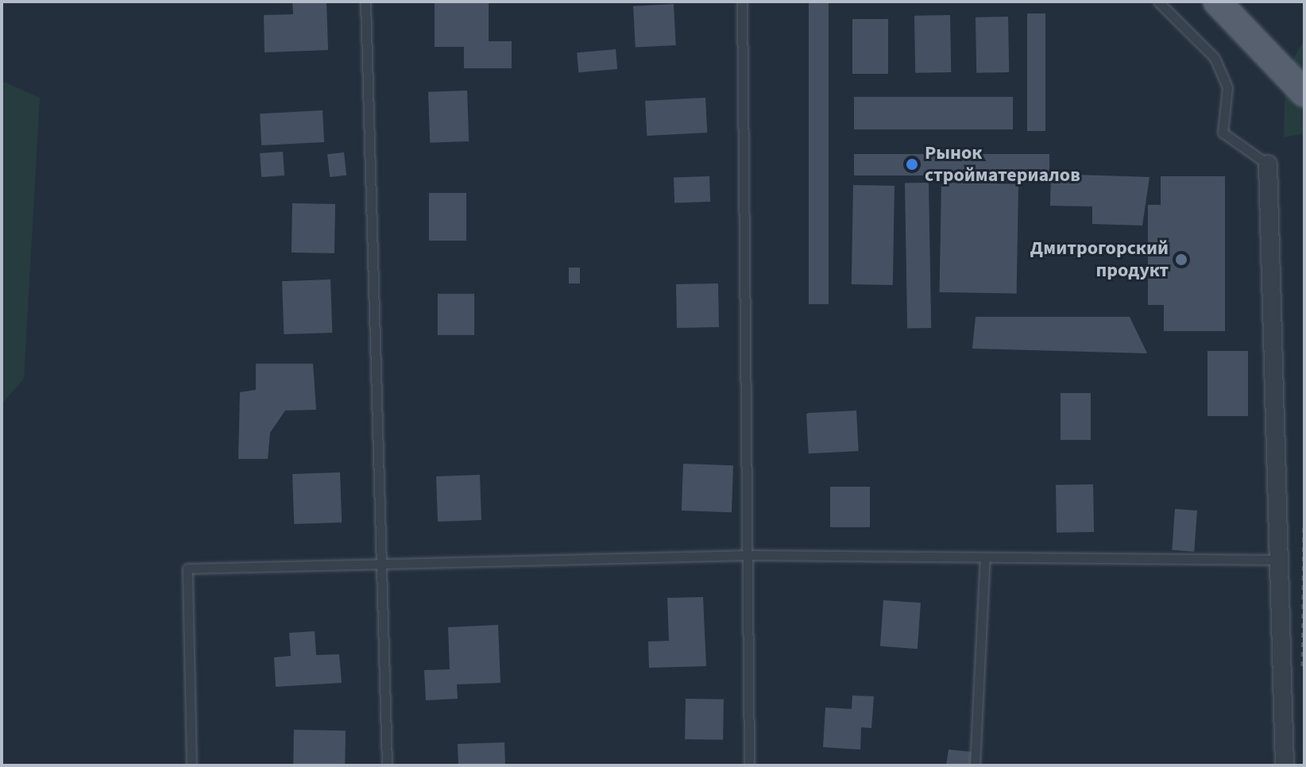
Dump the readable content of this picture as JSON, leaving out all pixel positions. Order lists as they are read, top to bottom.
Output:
{
  "places": ["Рынок стройматериалов", "Дмитрогорский продукт"]
}
